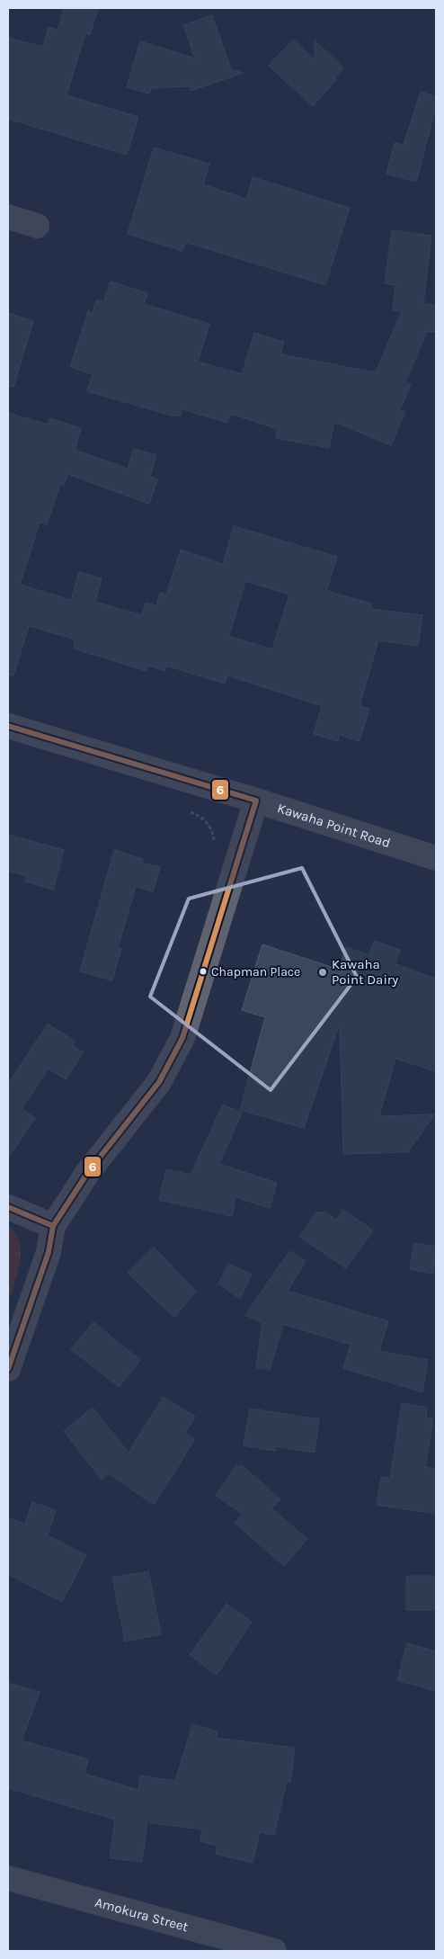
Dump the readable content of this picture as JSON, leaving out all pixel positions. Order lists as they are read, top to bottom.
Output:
{
  "streets": {
    "street": ["Kawaha Point Road", "Amokura Street"]
  },
  "places": ["Chapman Place", "Kawaha Point Dairy"],
  "lines": ["transit line 6"]
}
